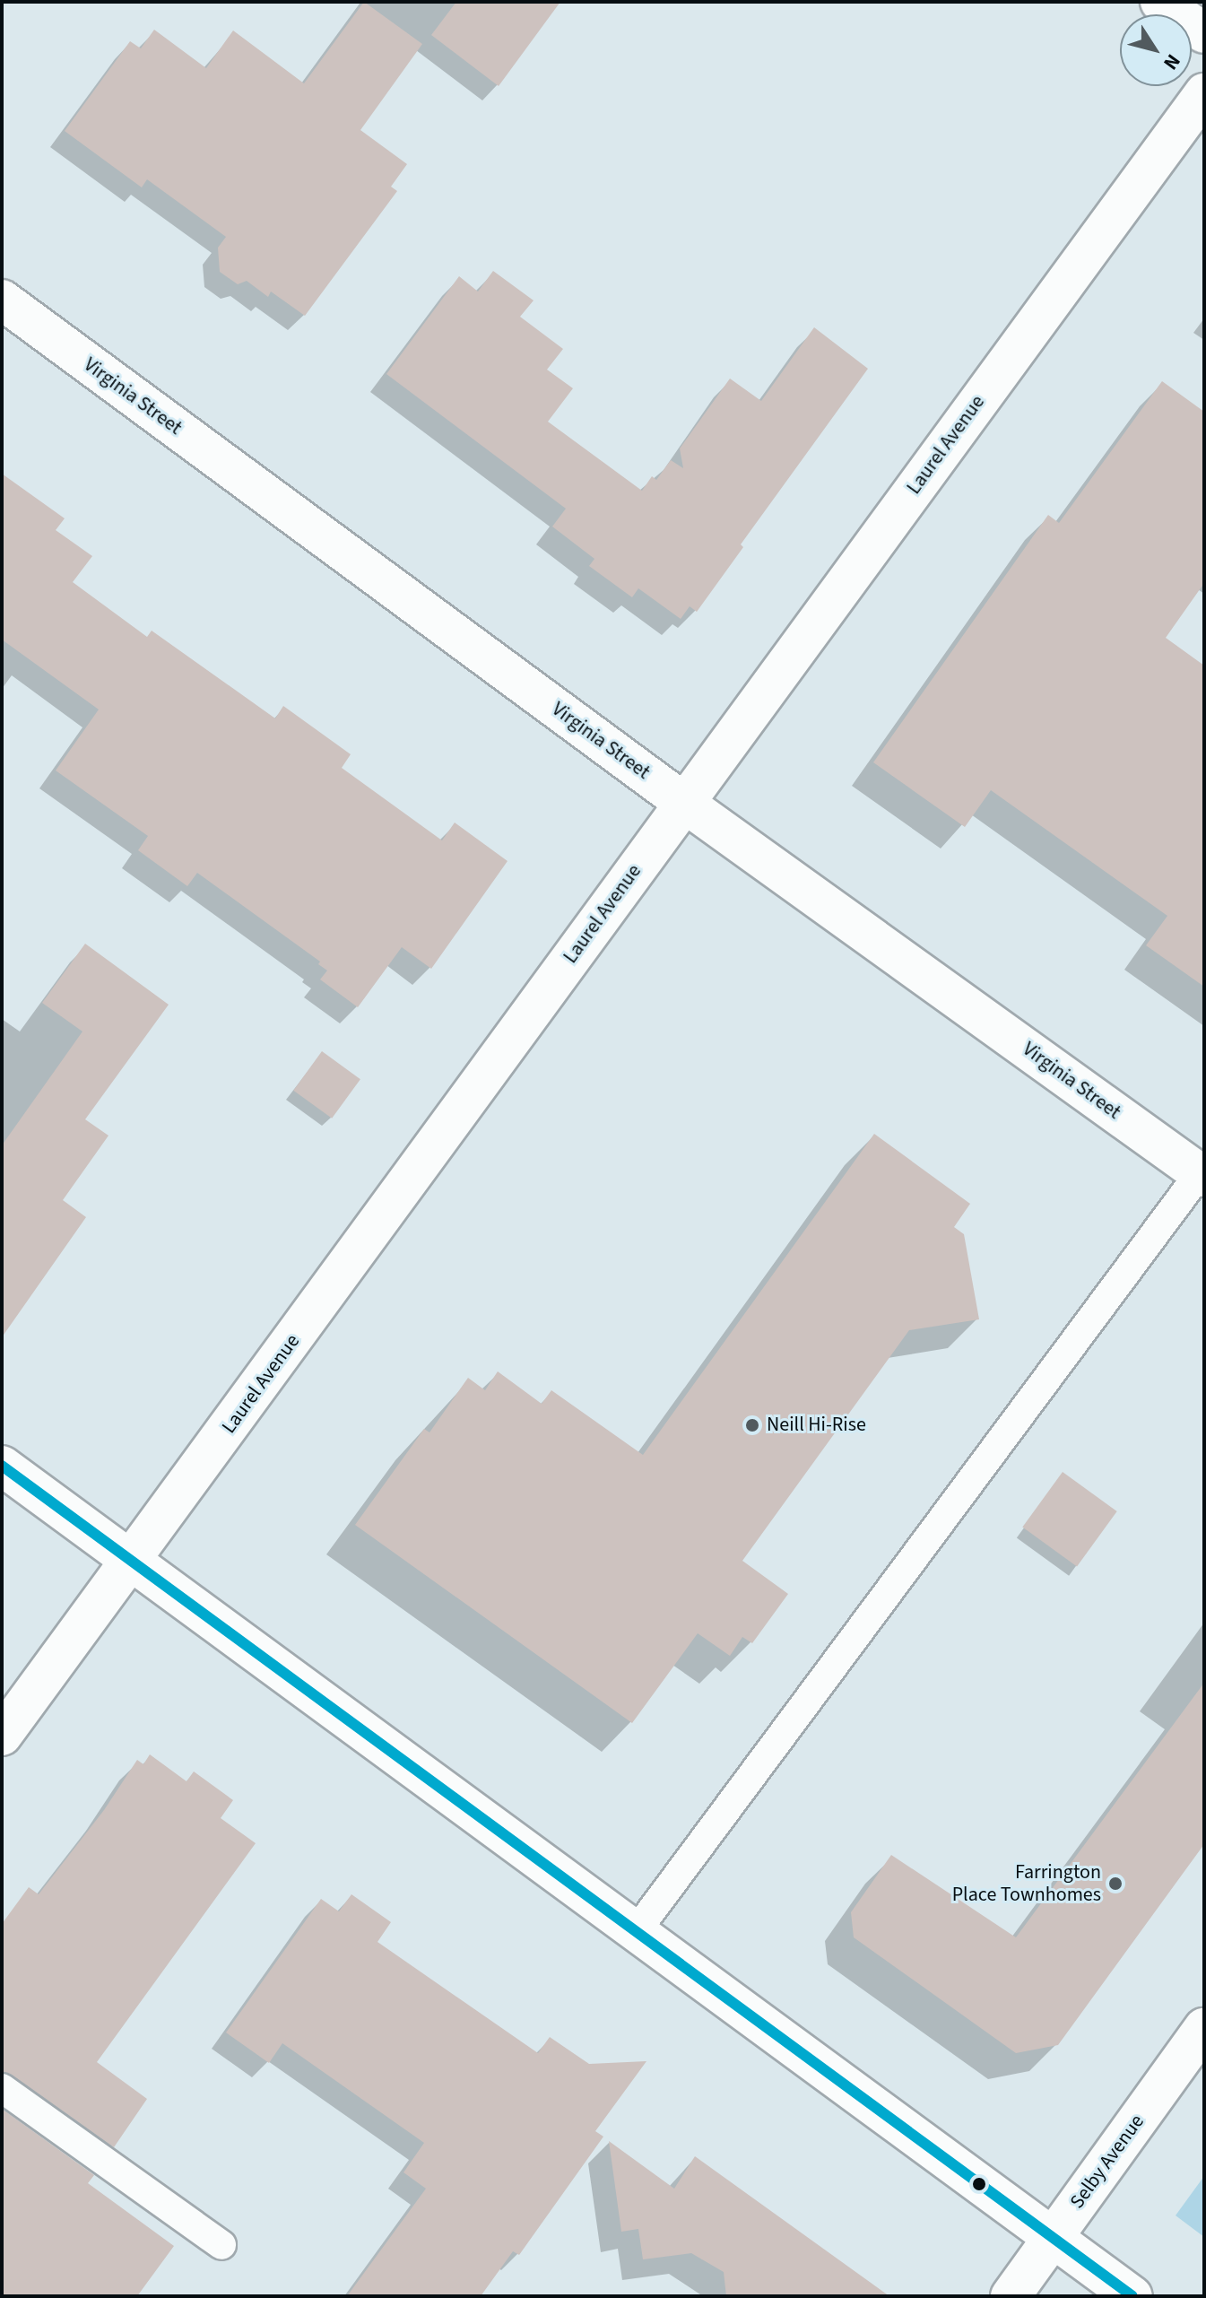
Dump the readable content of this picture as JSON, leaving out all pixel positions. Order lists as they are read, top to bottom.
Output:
{
  "streets": {
    "street": ["Virginia Street", "Laurel Avenue", "Selby Avenue"]
  },
  "crossings": [
    ["Virginia Street", "Laurel Avenue"]
  ],
  "places": ["Neill Hi-Rise", "Farrington Place Townhomes"],
  "north": "bottom right"
}
